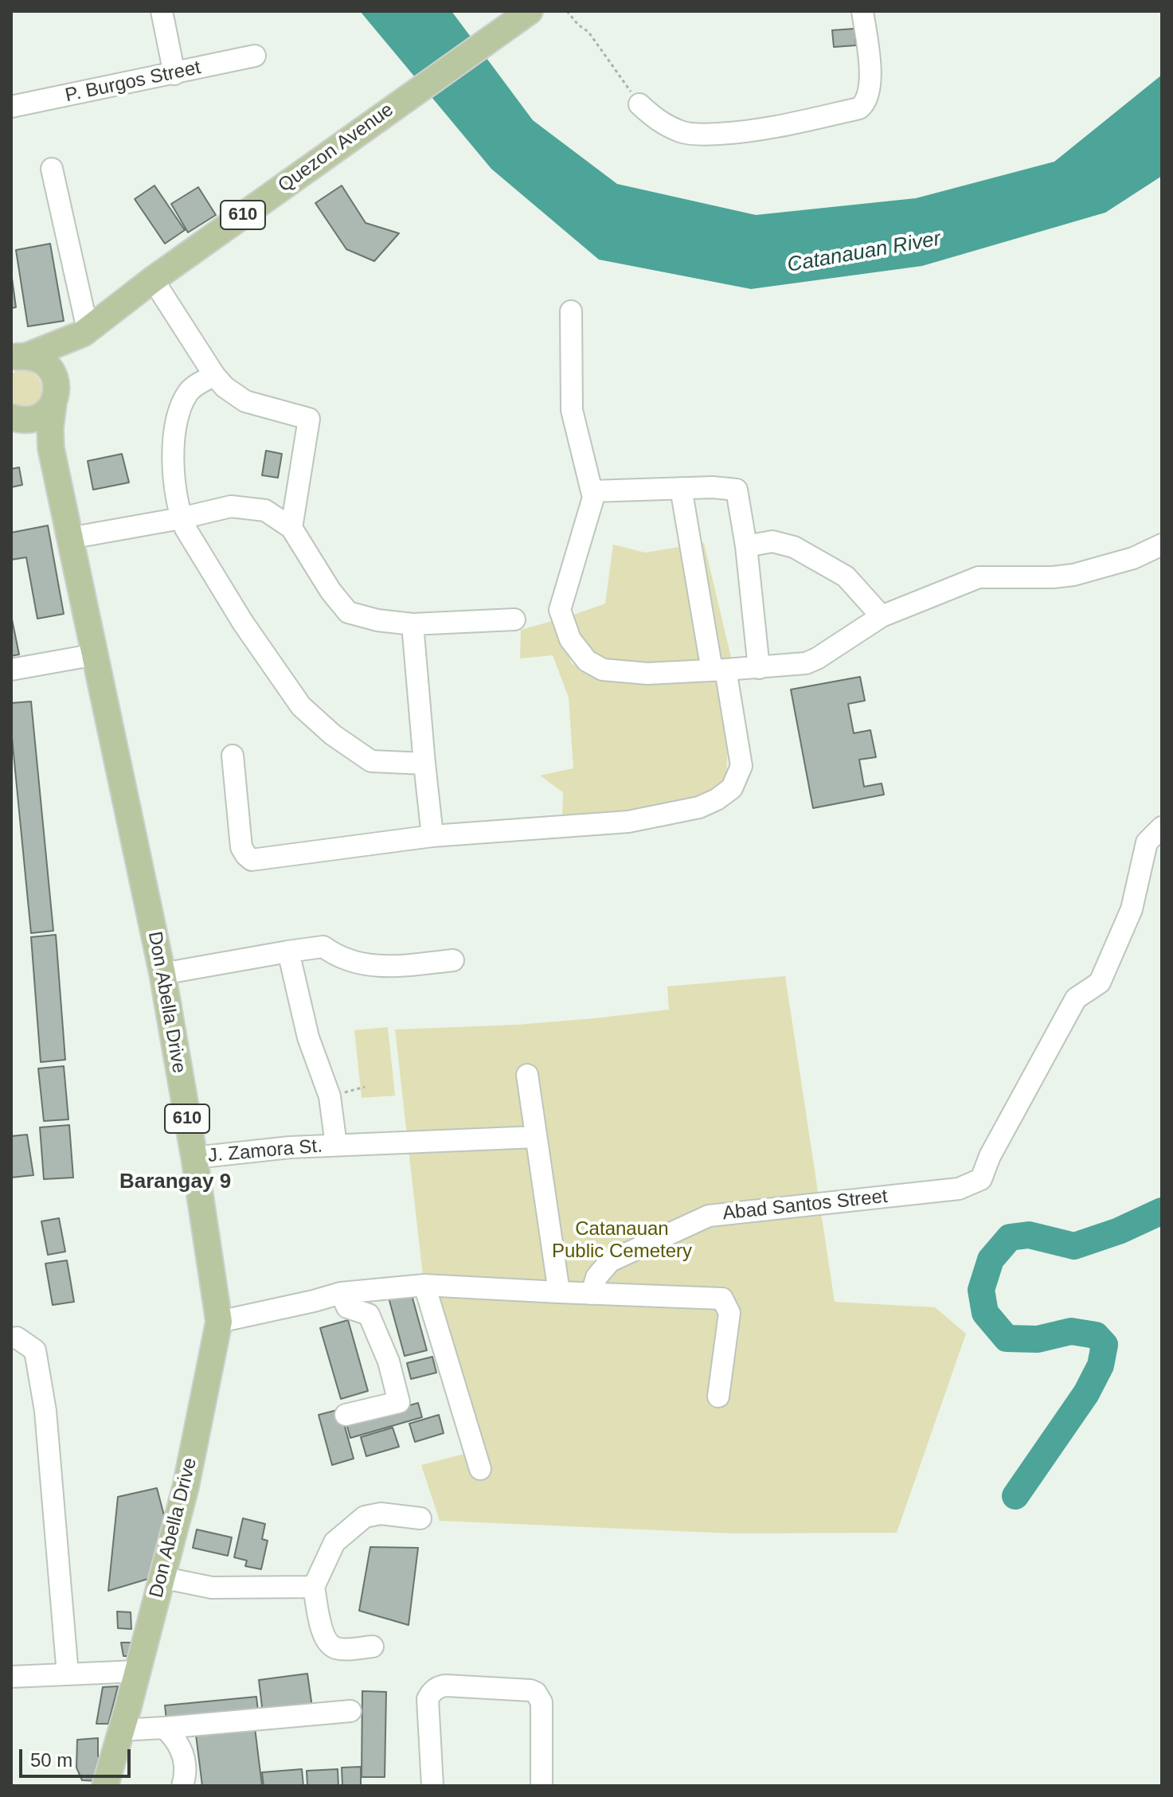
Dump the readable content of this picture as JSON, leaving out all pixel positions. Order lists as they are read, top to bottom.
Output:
{
  "streets": {
    "main road": ["Quezon Avenue", "610", "Don Abella Drive"],
    "street": ["P. Burgos Street", "J. Zamora St.", "Abad Santos Street"]
  },
  "crossings": [
    ["Quezon Avenue", "610"],
    ["Quezon Avenue", "Don Abella Drive"],
    ["610", "Don Abella Drive"],
    ["Don Abella Drive", "J. Zamora St."]
  ],
  "districts": ["Barangay 9"],
  "water": ["Catanauan River"],
  "parks": ["Catanauan Public Cemetery"],
  "scale_bar": "50 m"
}
